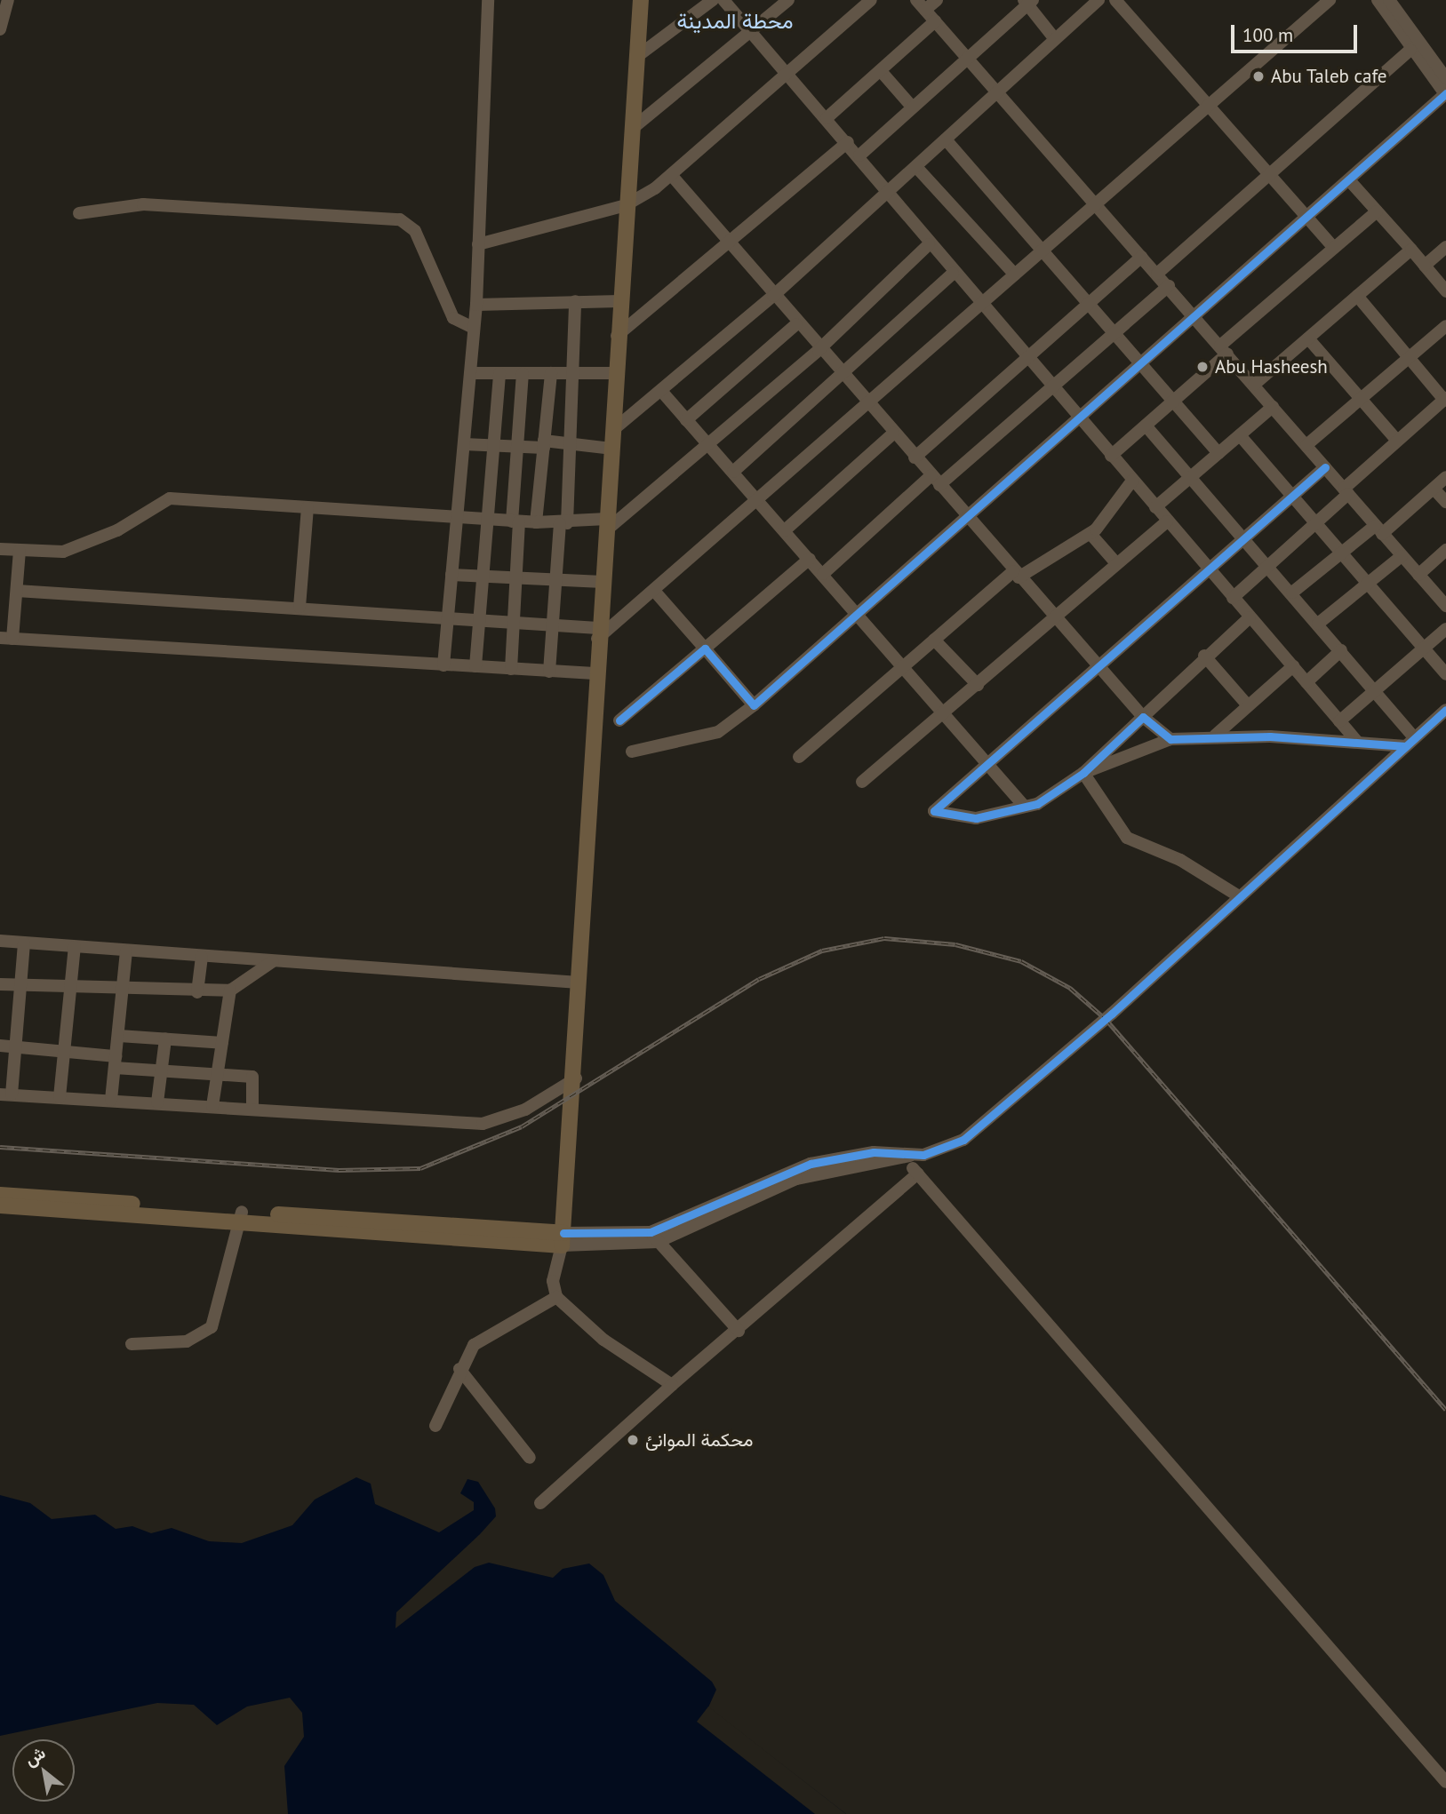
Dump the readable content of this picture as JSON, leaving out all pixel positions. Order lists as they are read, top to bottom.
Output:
{
  "districts": ["محطة المدينة"],
  "places": ["Abu Taleb cafe", "Abu Hasheesh", "محكمة الموانئ"],
  "scale_bar": "100 m",
  "north": "top left"
}
